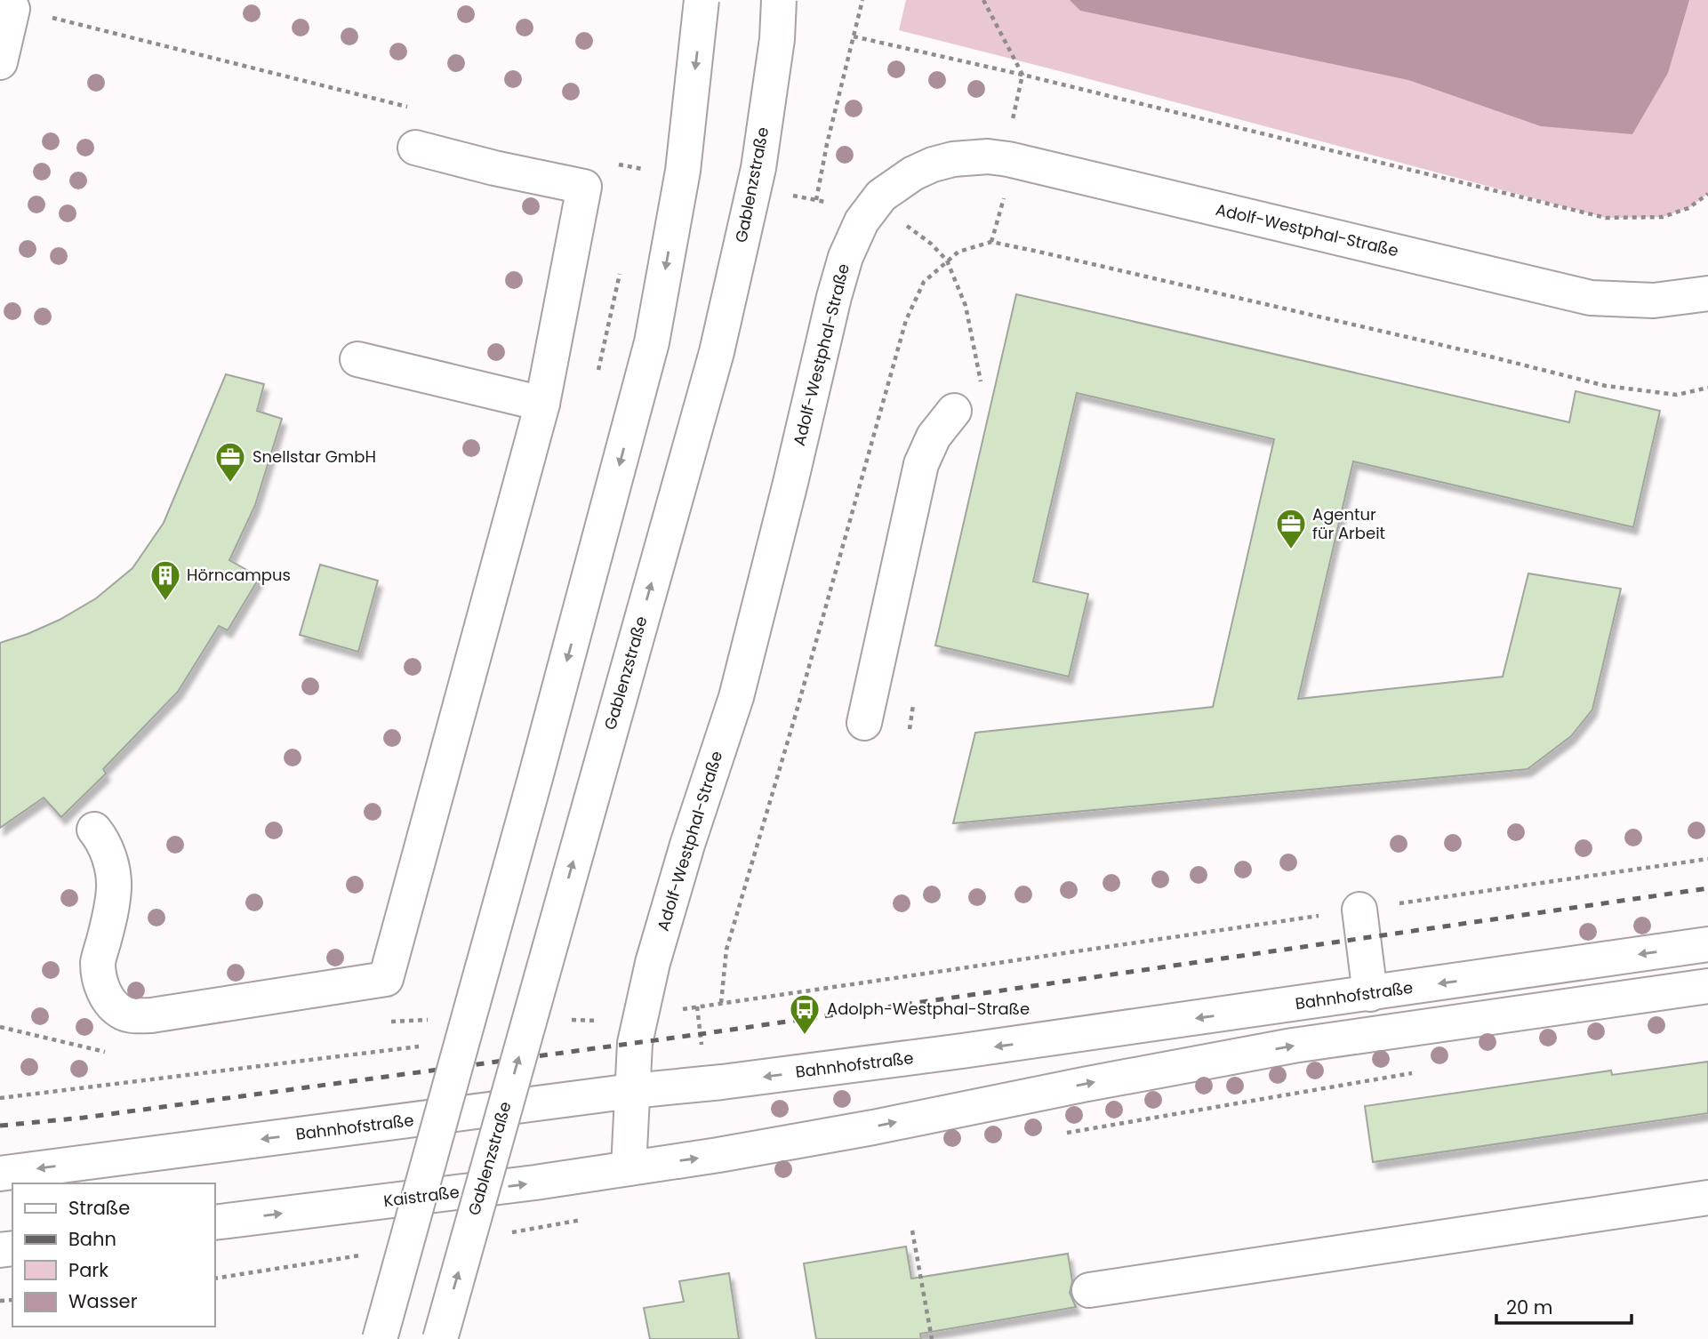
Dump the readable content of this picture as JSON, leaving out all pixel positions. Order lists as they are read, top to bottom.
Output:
{
  "streets": {
    "main road": [
      "Gablenzstraße",
      "Adolf-Westphal-Straße",
      "Bahnhofstraße",
      "Kaistraße"
    ]
  },
  "crossings": [
    ["Adolf-Westphal-Straße", "Bahnhofstraße"],
    ["Adolf-Westphal-Straße", "Kaistraße"]
  ],
  "one_way": ["Kaistraße"],
  "places": {
    "office": ["Snellstar GmbH", "Agentur für Arbeit"],
    "building": ["Hörncampus"],
    "bus stop": ["Adolph-Westphal-Straße"]
  },
  "legend": [
    "Straße",
    "Bahn",
    "Park",
    "Wasser"
  ],
  "scale_bar": "20 m"
}
